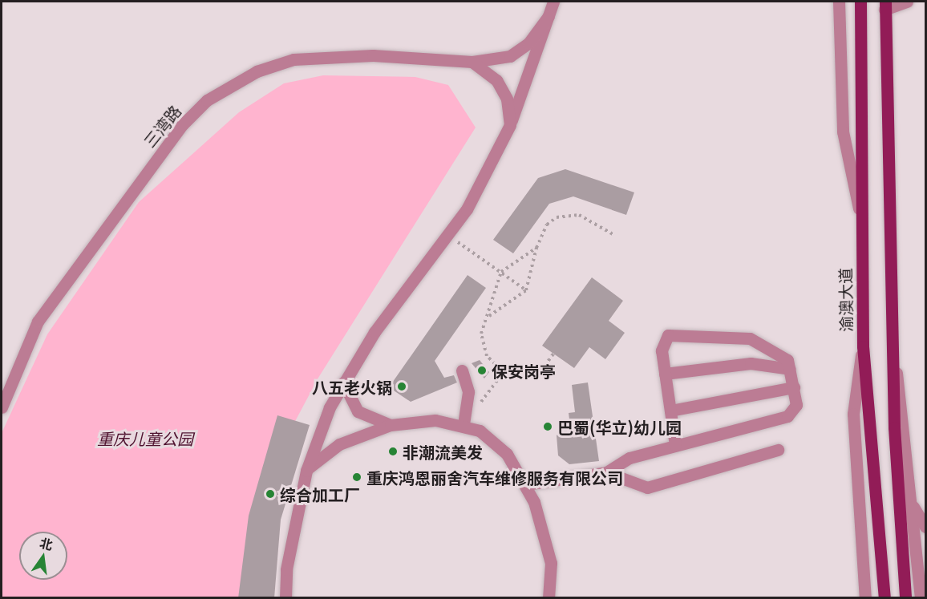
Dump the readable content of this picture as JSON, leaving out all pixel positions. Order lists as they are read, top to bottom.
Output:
{
  "streets": {
    "main road": ["渝澳大道"],
    "street": ["三湾路"]
  },
  "parks": ["重庆儿童公园"],
  "places": [
    "保安岗亭",
    "八五老火锅",
    "巴蜀(华立)幼儿园",
    "非潮流美发",
    "重庆鸿恩丽舍汽车维修服务有限公司",
    "综合加工厂"
  ],
  "north": "top"
}
